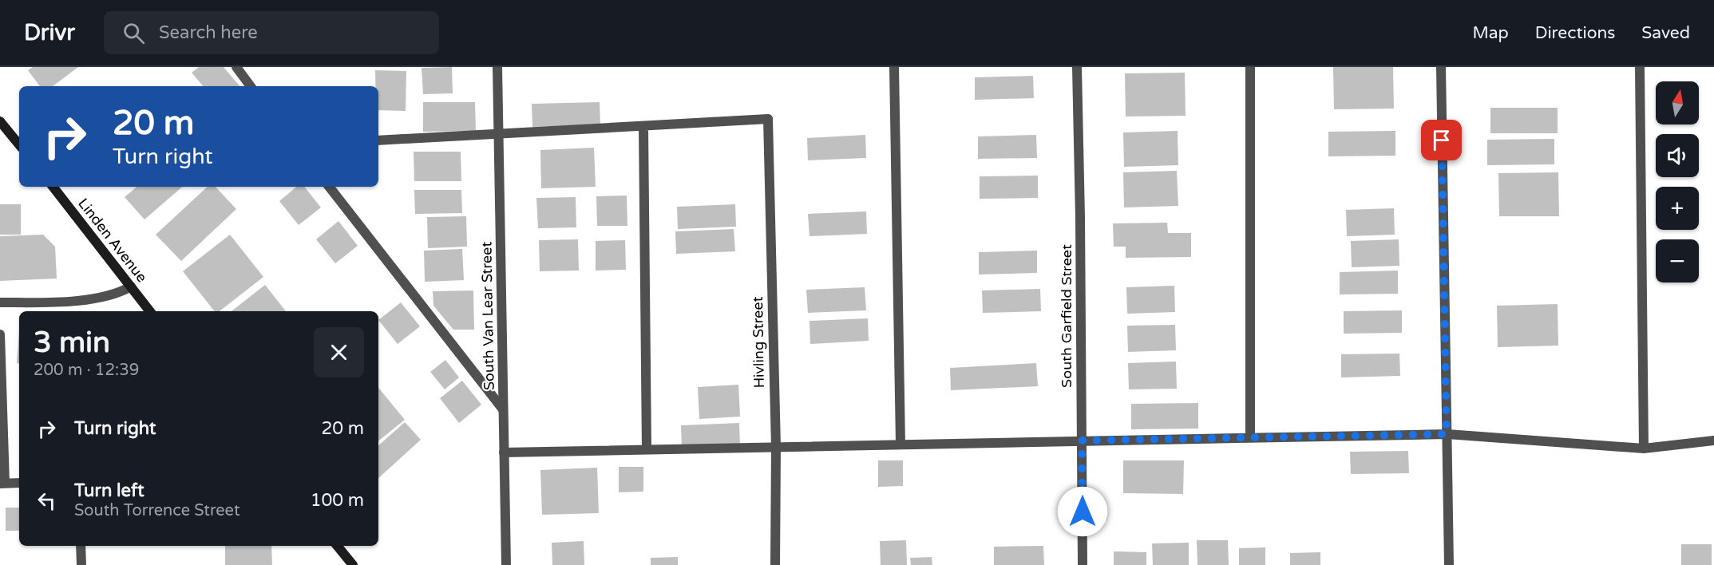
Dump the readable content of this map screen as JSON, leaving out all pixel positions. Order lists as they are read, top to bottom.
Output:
{
  "streets": {
    "main road": ["Linden Avenue"],
    "street": ["South Van Lear Street", "South Garfield Street", "Hivling Street"]
  },
  "north": "top",
  "page": {
    "header": "Drivr",
    "search": "Search here",
    "nav": ["Map", "Directions", "Saved"],
    "map_buttons": ["+", "−"],
    "turn": ["20 m", "Turn right"],
    "heading": ["3 min", "200 m · 12:39"],
    "list": [
      {
        "name": "Turn right",
        "value": "20 m"
      },
      {
        "name": "Turn left",
        "note": "South Torrence Street",
        "value": "100 m"
      }
    ]
  }
}
